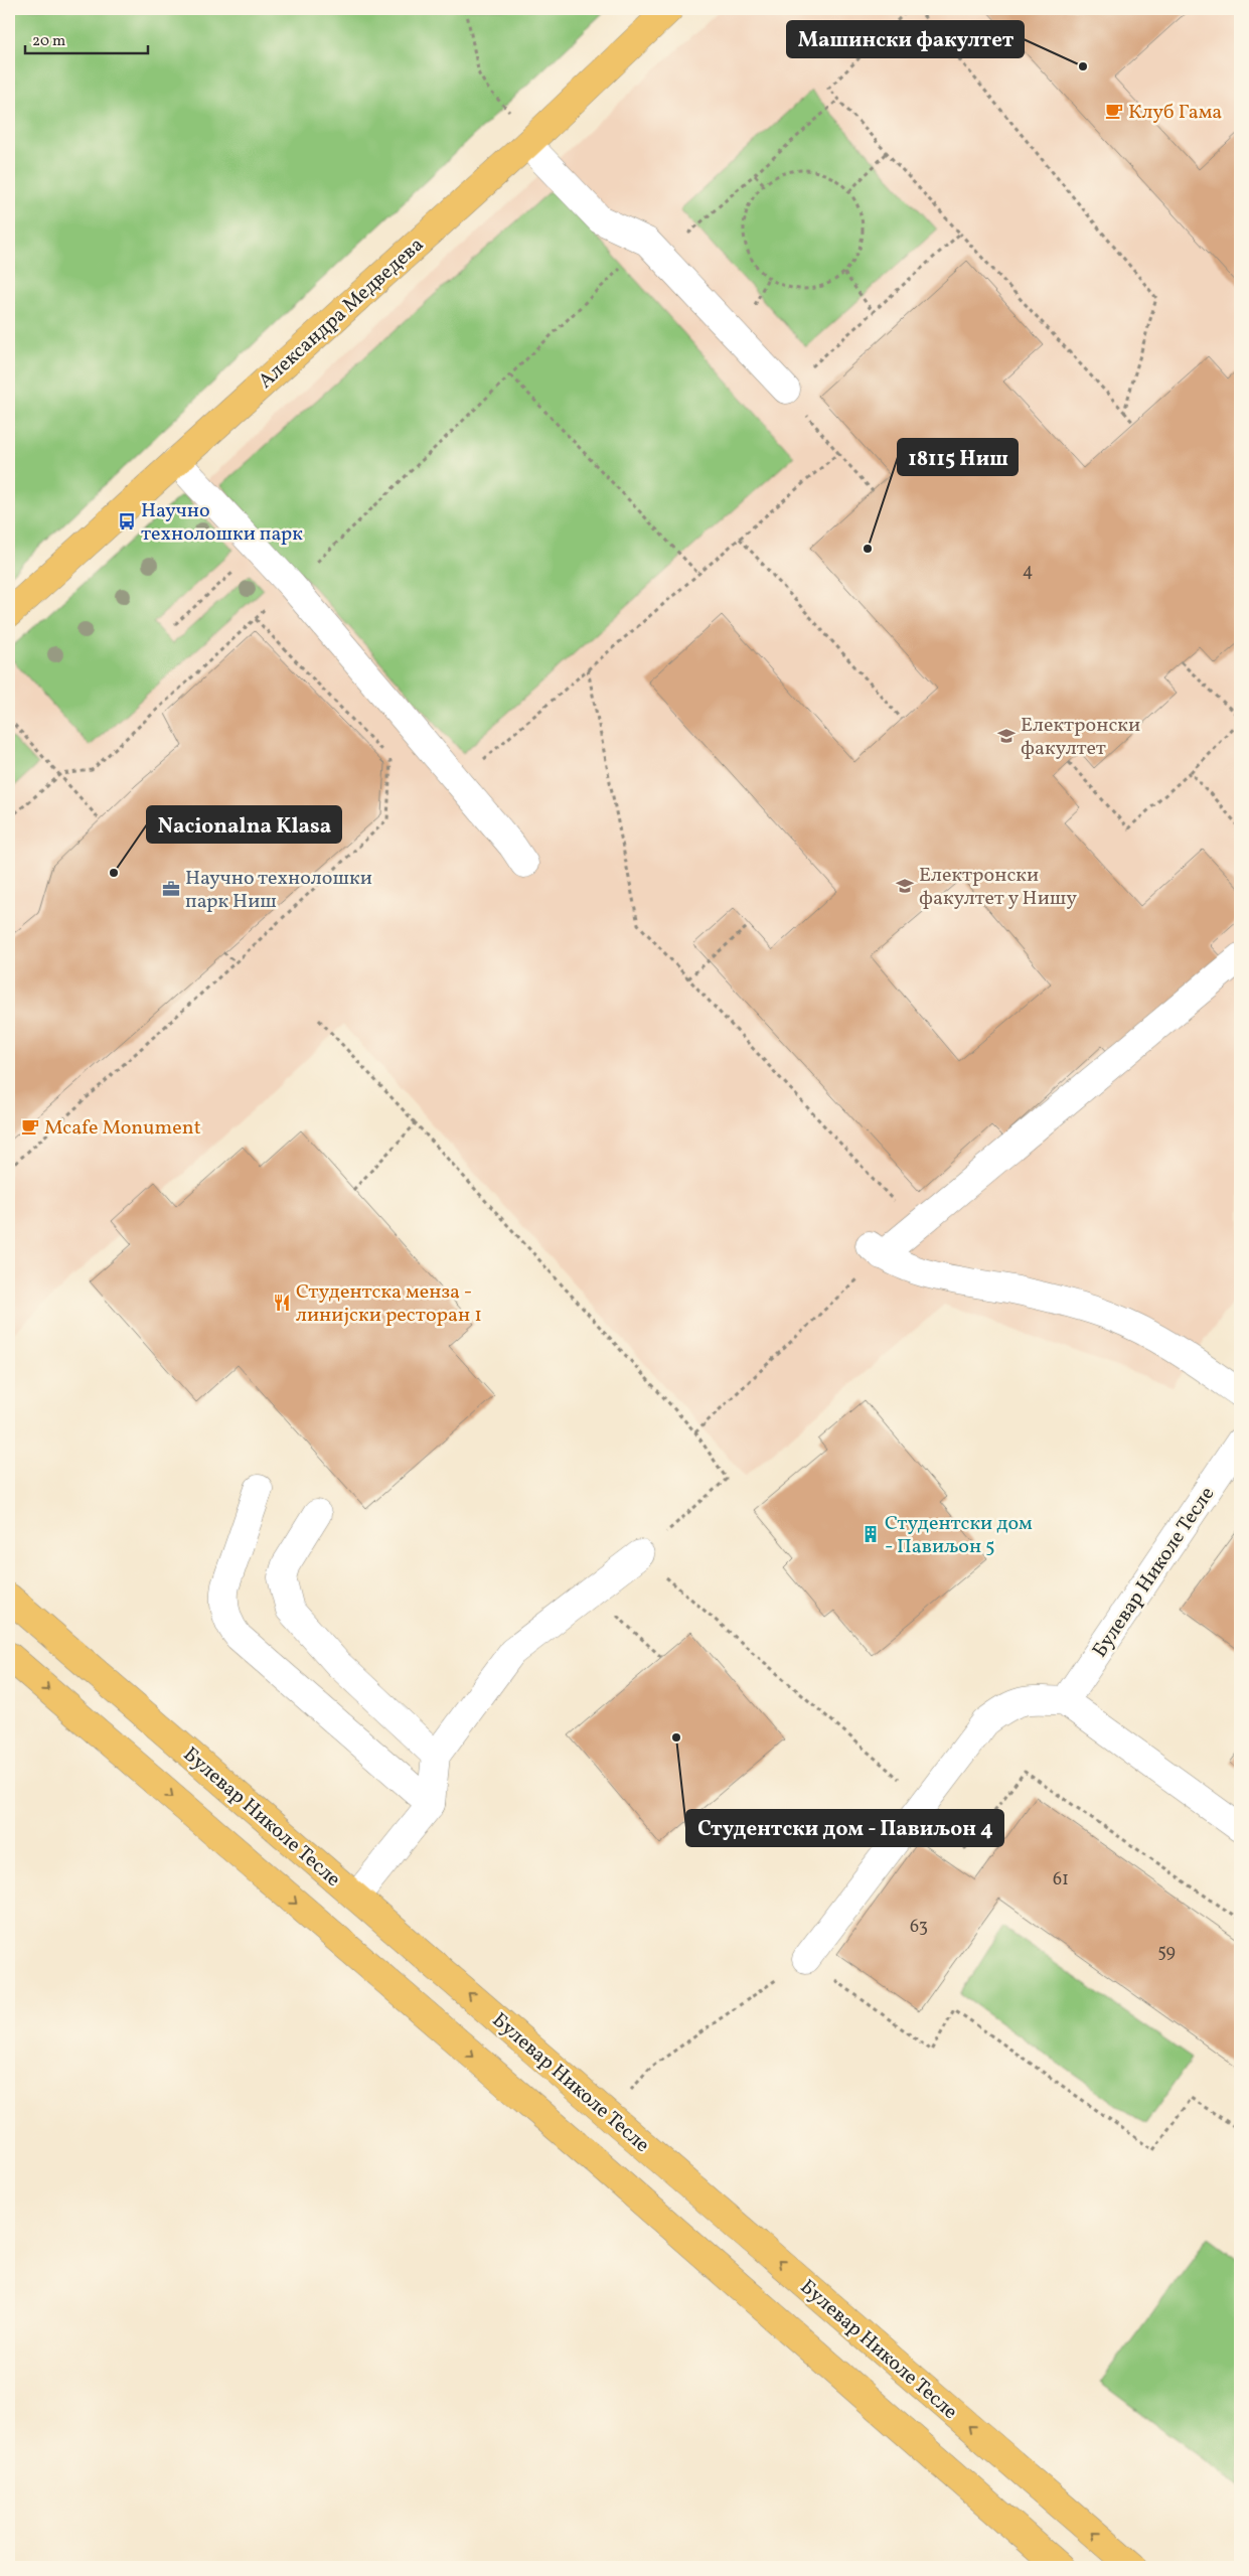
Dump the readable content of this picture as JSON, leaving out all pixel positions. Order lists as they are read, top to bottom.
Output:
{
  "streets": {
    "main road": ["Александра Медведева", "Булевар Николе Тесле"]
  },
  "one_way": ["Булевар Николе Тесле"],
  "places": {
    "other": [
      "Машински факултет",
      "18115 Ниш",
      "Nacionalna Klasa",
      "Студентски дом - Павиљон 4"
    ],
    "cafe": ["Клуб Гама", "Mcafe Monument"],
    "bus stop": ["Научно технолошки парк"],
    "school or university": ["Електронски факултет", "Електронски факултет у Нишу"],
    "office": ["Научно технолошки парк Ниш"],
    "restaurant": ["Студентска менза - линијски ресторан 1"],
    "building": ["Студентски дом - Павиљон 5"]
  },
  "house_numbers": [
    "4",
    "61",
    "63",
    "59"
  ],
  "scale_bar": "20 m"
}
